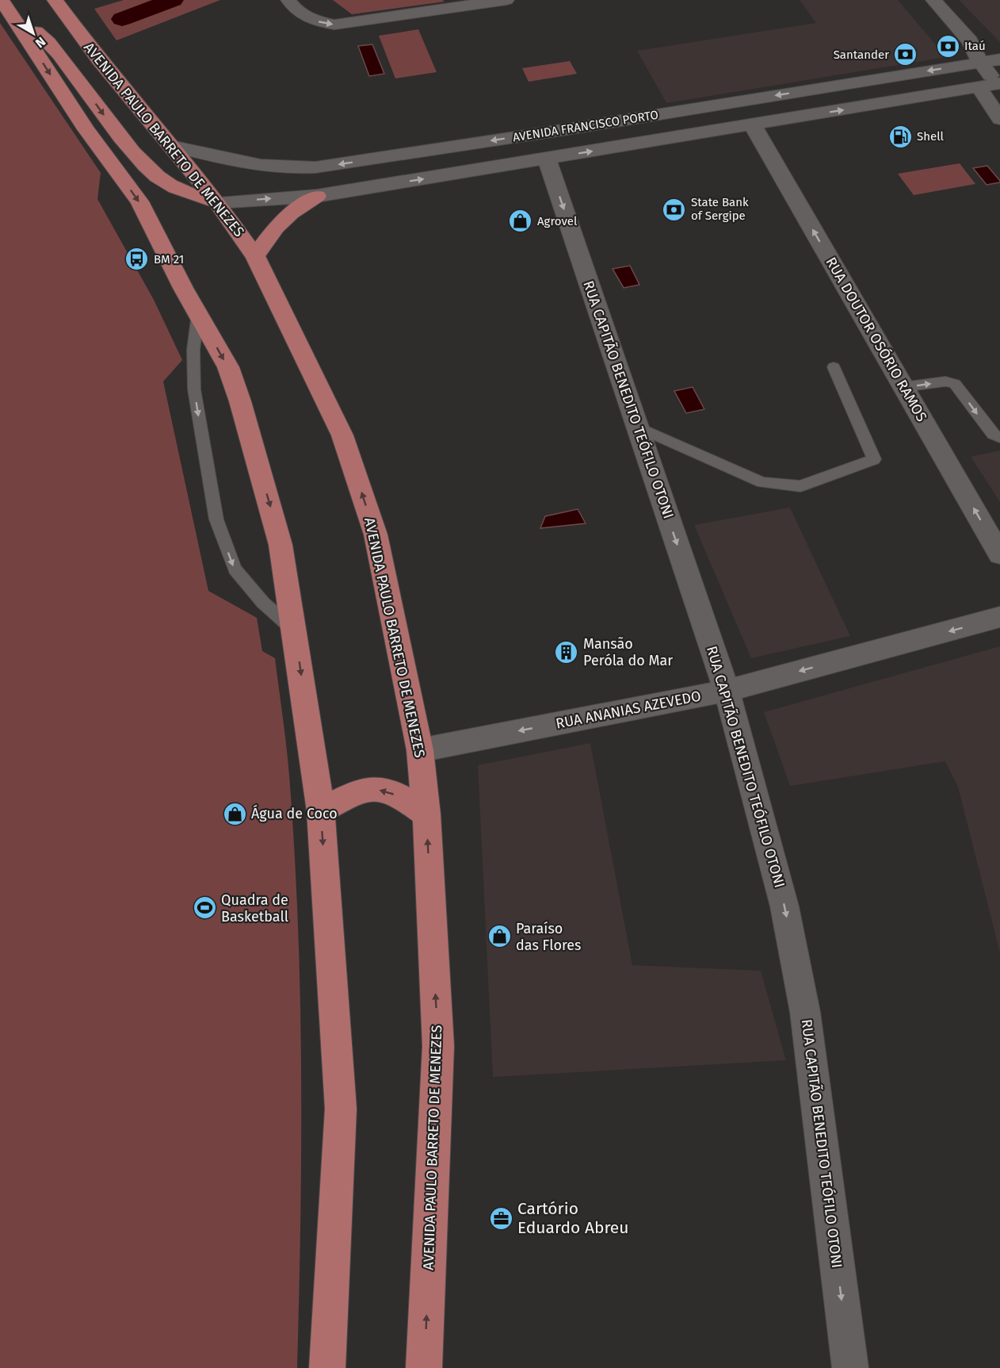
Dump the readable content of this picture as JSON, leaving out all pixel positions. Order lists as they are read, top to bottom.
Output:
{
  "streets": {
    "main road": ["AVENIDA PAULO BARRETO DE MENEZES"],
    "street": [
      "AVENIDA FRANCISCO PORTO",
      "RUA DOUTOR OSÓRIO RAMOS",
      "RUA CAPITÃO BENEDITO TEÓFILO OTONI",
      "RUA ANANIAS AZEVEDO"
    ]
  },
  "crossings": [
    ["AVENIDA FRANCISCO PORTO", "AVENIDA PAULO BARRETO DE MENEZES"],
    ["AVENIDA FRANCISCO PORTO", "RUA DOUTOR OSÓRIO RAMOS"],
    ["AVENIDA FRANCISCO PORTO", "RUA CAPITÃO BENEDITO TEÓFILO OTONI"],
    ["AVENIDA PAULO BARRETO DE MENEZES", "RUA ANANIAS AZEVEDO"],
    ["RUA CAPITÃO BENEDITO TEÓFILO OTONI", "RUA ANANIAS AZEVEDO"]
  ],
  "one_way": ["RUA DOUTOR OSÓRIO RAMOS", "RUA CAPITÃO BENEDITO TEÓFILO OTONI", "RUA ANANIAS AZEVEDO"],
  "places": {
    "bank": ["Itaú", "Santander", "State Bank of Sergipe"],
    "fuel station": ["Shell"],
    "shop": ["Agrovel", "Água de Coco", "Paraíso das Flores"],
    "bus stop": ["BM 21"],
    "building": ["Mansão Peróla do Mar"],
    "sports": ["Quadra de Basketball"],
    "office": ["Cartório Eduardo Abreu"]
  },
  "north": "bottom right"
}
